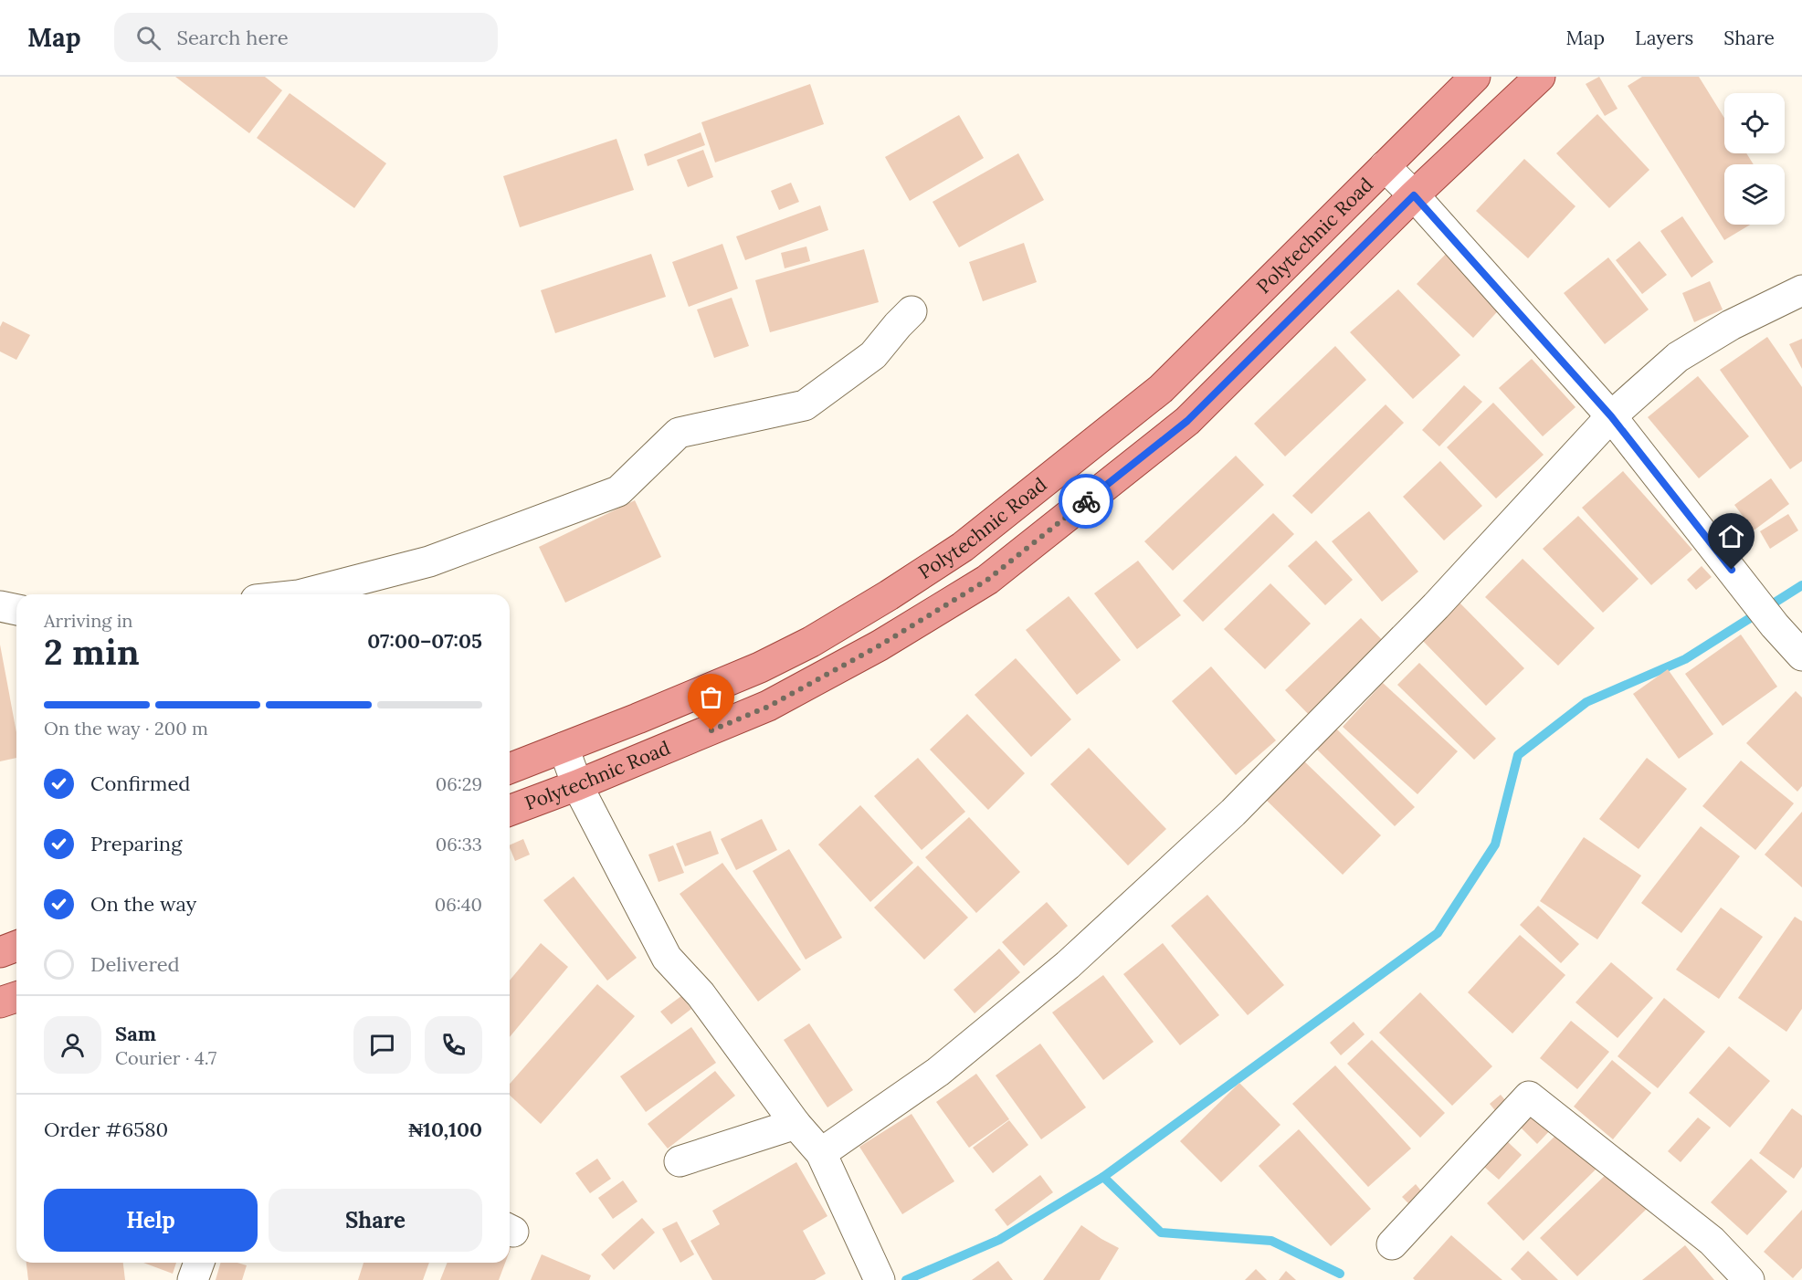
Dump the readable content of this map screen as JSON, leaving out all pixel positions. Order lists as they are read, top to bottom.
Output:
{
  "streets": {
    "main road": ["Polytechnic Road"]
  },
  "page": {
    "header": "Map",
    "search": "Search here",
    "nav": ["Map", "Layers", "Share"],
    "heading": ["2 min", "Arriving in", "07:00–07:05"],
    "panel": [
      "Sam",
      "Courier · 4.7",
      "Order #6580",
      "₦10,100"
    ],
    "bar": "On the way · 200 m",
    "list": [
      ["Confirmed", "06:29"],
      ["Preparing", "06:33"],
      ["On the way", "06:40"],
      "Delivered"
    ],
    "buttons": ["Help", "Share"]
  }
}
